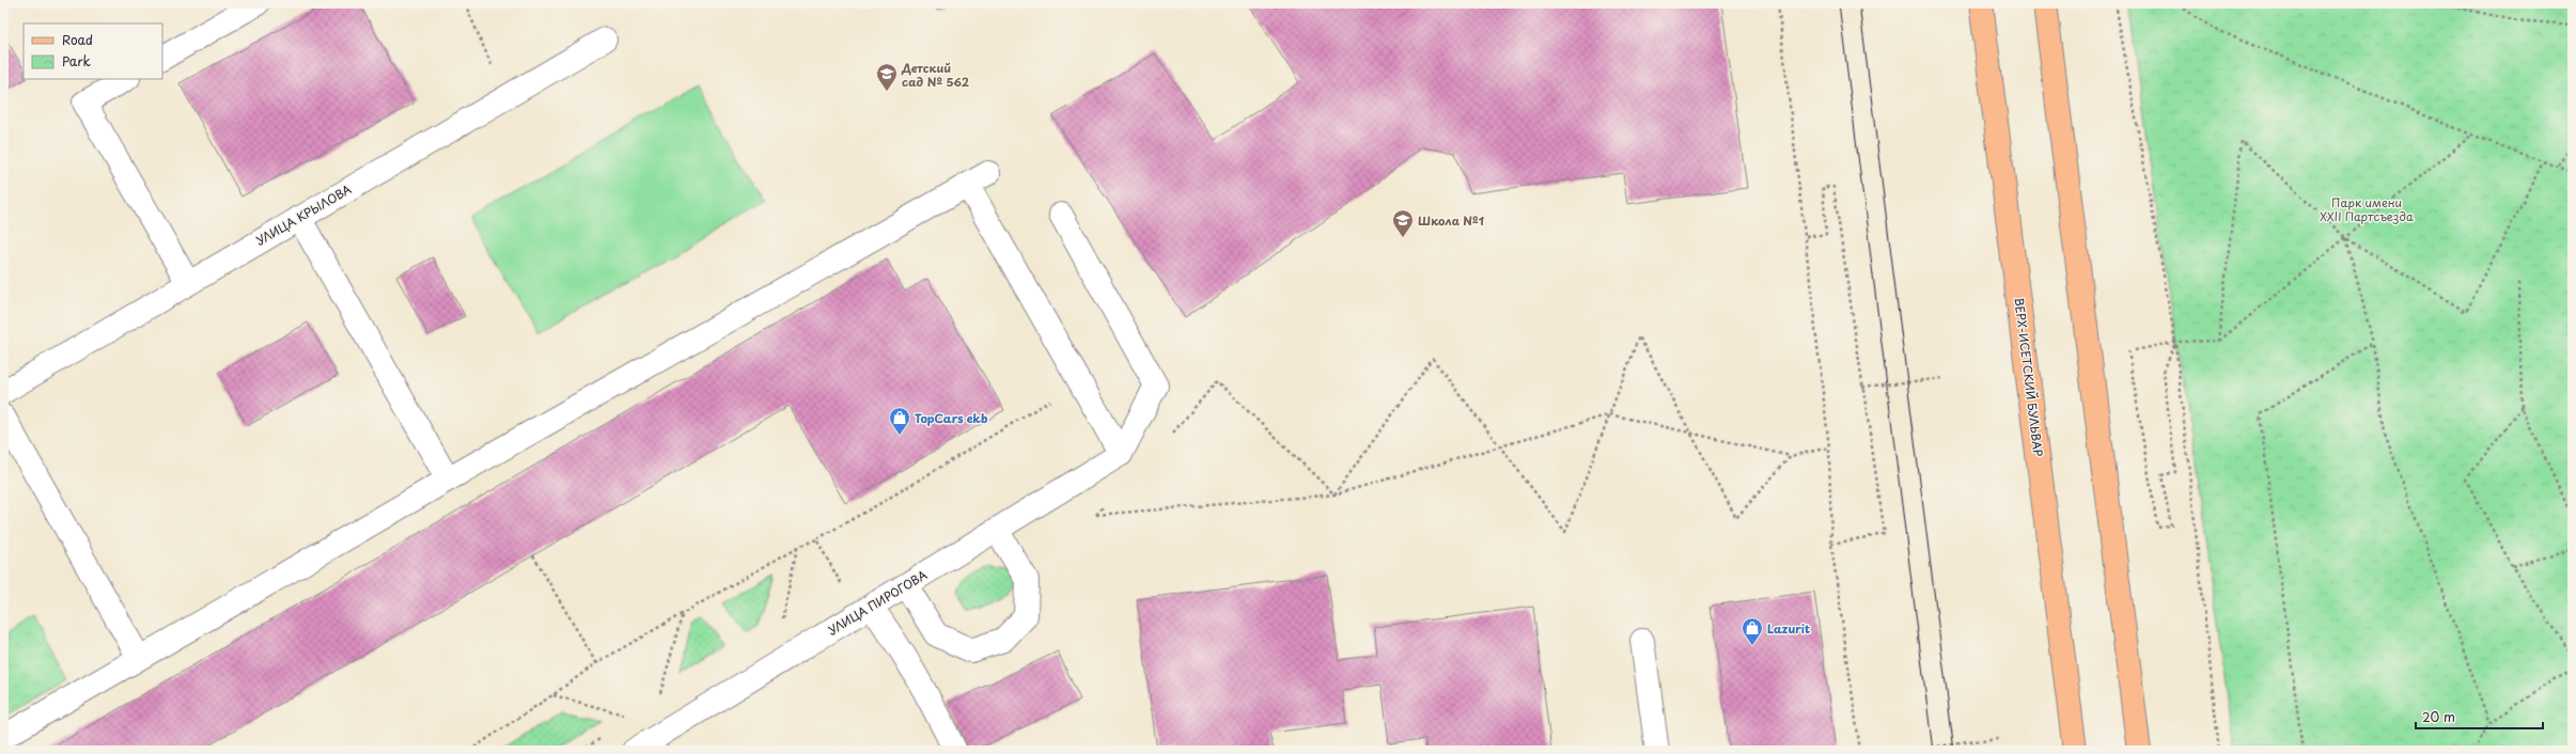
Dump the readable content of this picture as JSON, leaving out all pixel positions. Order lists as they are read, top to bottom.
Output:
{
  "streets": {
    "main road": ["ВЕРХ-ИСЕТСКИЙ БУЛЬВАР"],
    "street": ["УЛИЦА КРЫЛОВА", "УЛИЦА ПИРОГОВА"]
  },
  "parks": ["Парк имени XXII Партсъезда"],
  "places": {
    "school or university": ["Детский сад № 562", "Школа №1"],
    "shop": ["TopCars ekb", "Lazurit"]
  },
  "legend": ["Road", "Park"],
  "scale_bar": "20 m"
}
